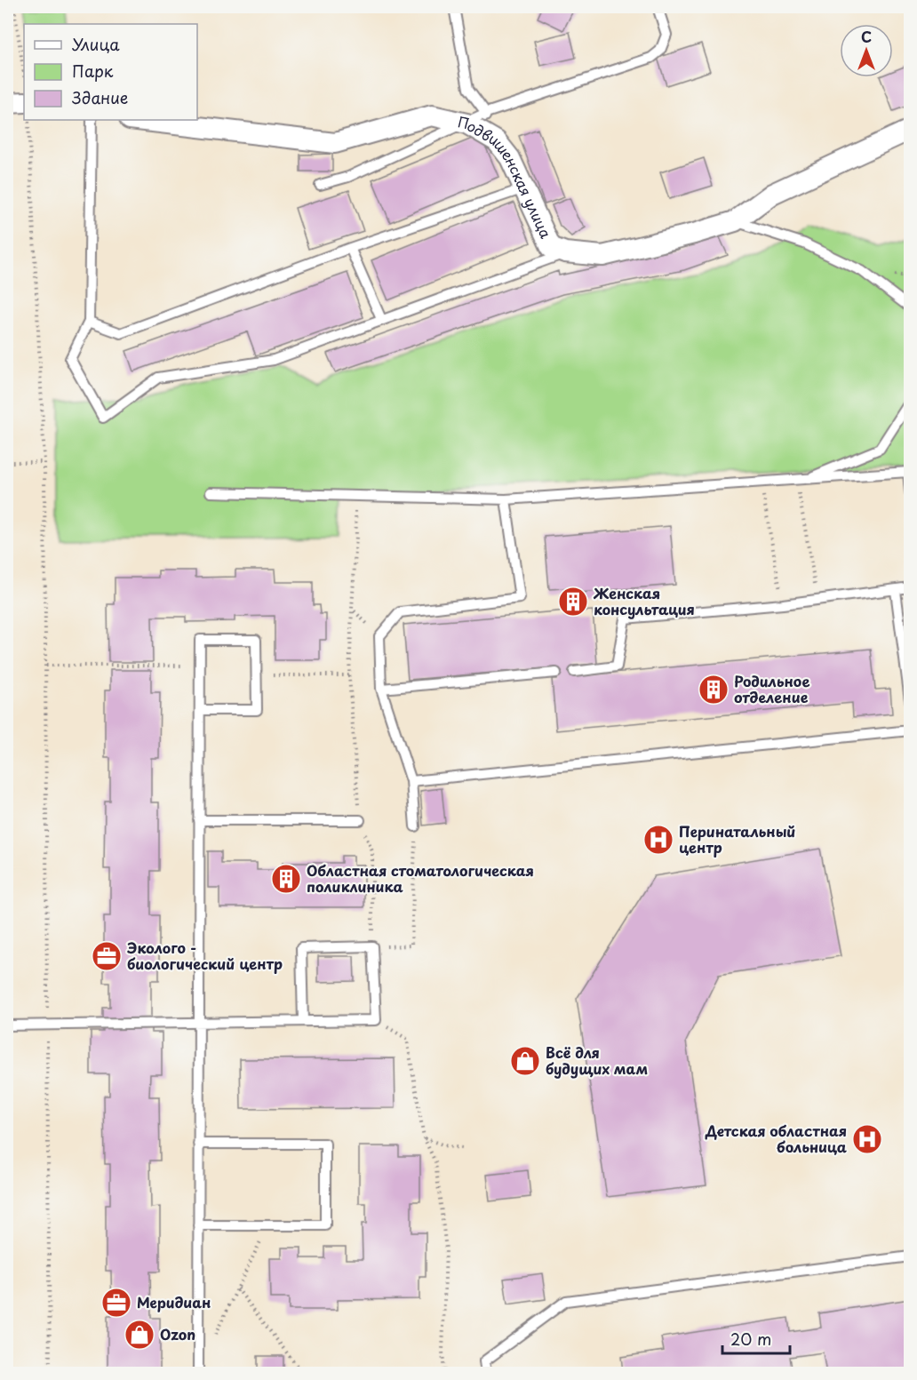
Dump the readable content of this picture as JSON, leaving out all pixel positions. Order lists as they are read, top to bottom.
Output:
{
  "streets": {
    "street": ["Подвишенская улица"]
  },
  "places": {
    "building": ["Женская консультация", "Родильное отделение", "Областная стоматологическая поликлиника"],
    "hospital": ["Перинатальный центр", "Детская областная больница"],
    "office": ["Эколого - биологический центр", "Меридиан"],
    "shop": ["Всё для будущих мам", "Ozon"]
  },
  "legend": ["Улица", "Парк", "Здание"],
  "scale_bar": "20 m",
  "north": "top"
}
